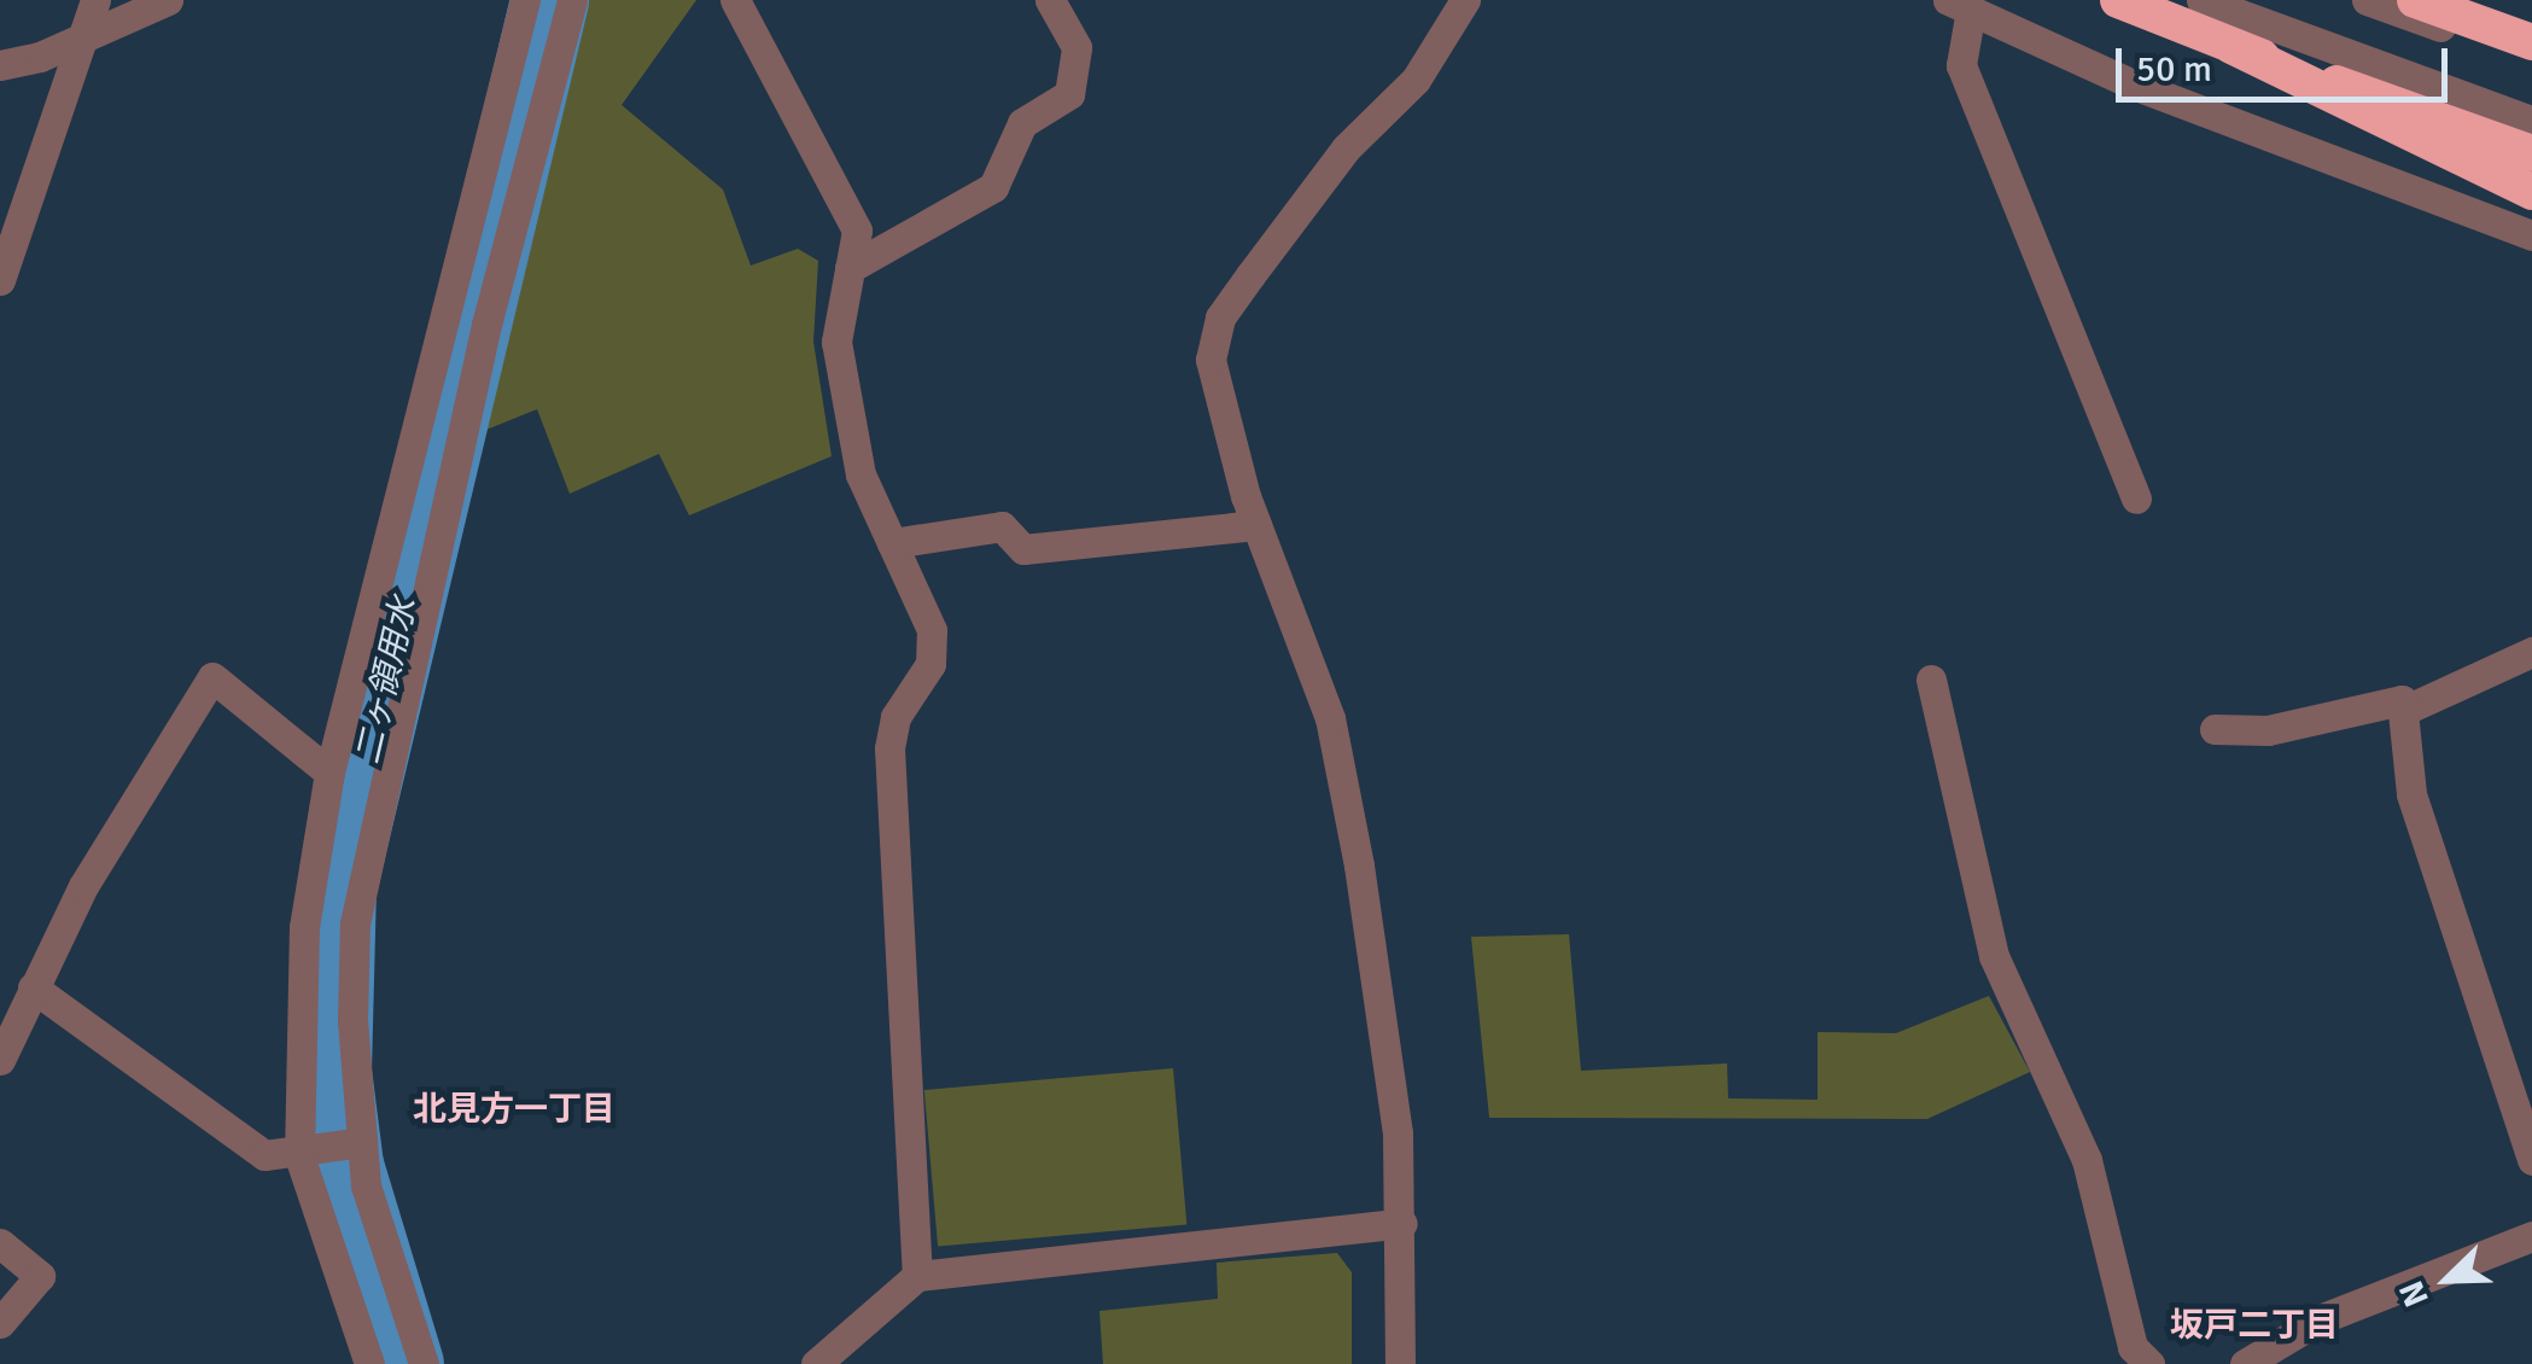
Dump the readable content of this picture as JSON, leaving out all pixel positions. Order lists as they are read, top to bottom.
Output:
{
  "districts": ["北見方一丁目", "坂戸二丁目"],
  "water": ["二ヶ領用水"],
  "scale_bar": "50 m",
  "north": "bottom left"
}
